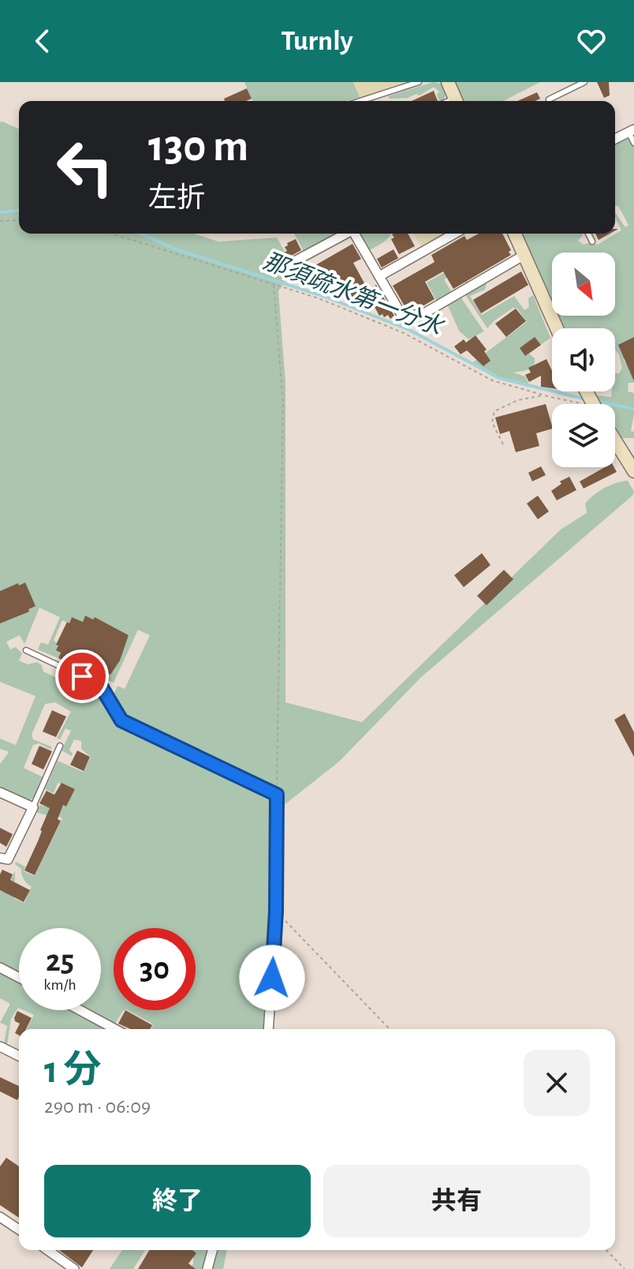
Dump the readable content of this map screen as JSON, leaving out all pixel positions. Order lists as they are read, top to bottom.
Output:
{
  "water": ["那須疏水第一分水"],
  "north": "bottom right",
  "page": {
    "header": "Turnly",
    "turn": ["130 m", "左折"],
    "speed": "25 km/h",
    "limit": "30",
    "heading": ["1 分", "290 m · 06:09"],
    "buttons": ["終了", "共有"]
  }
}
